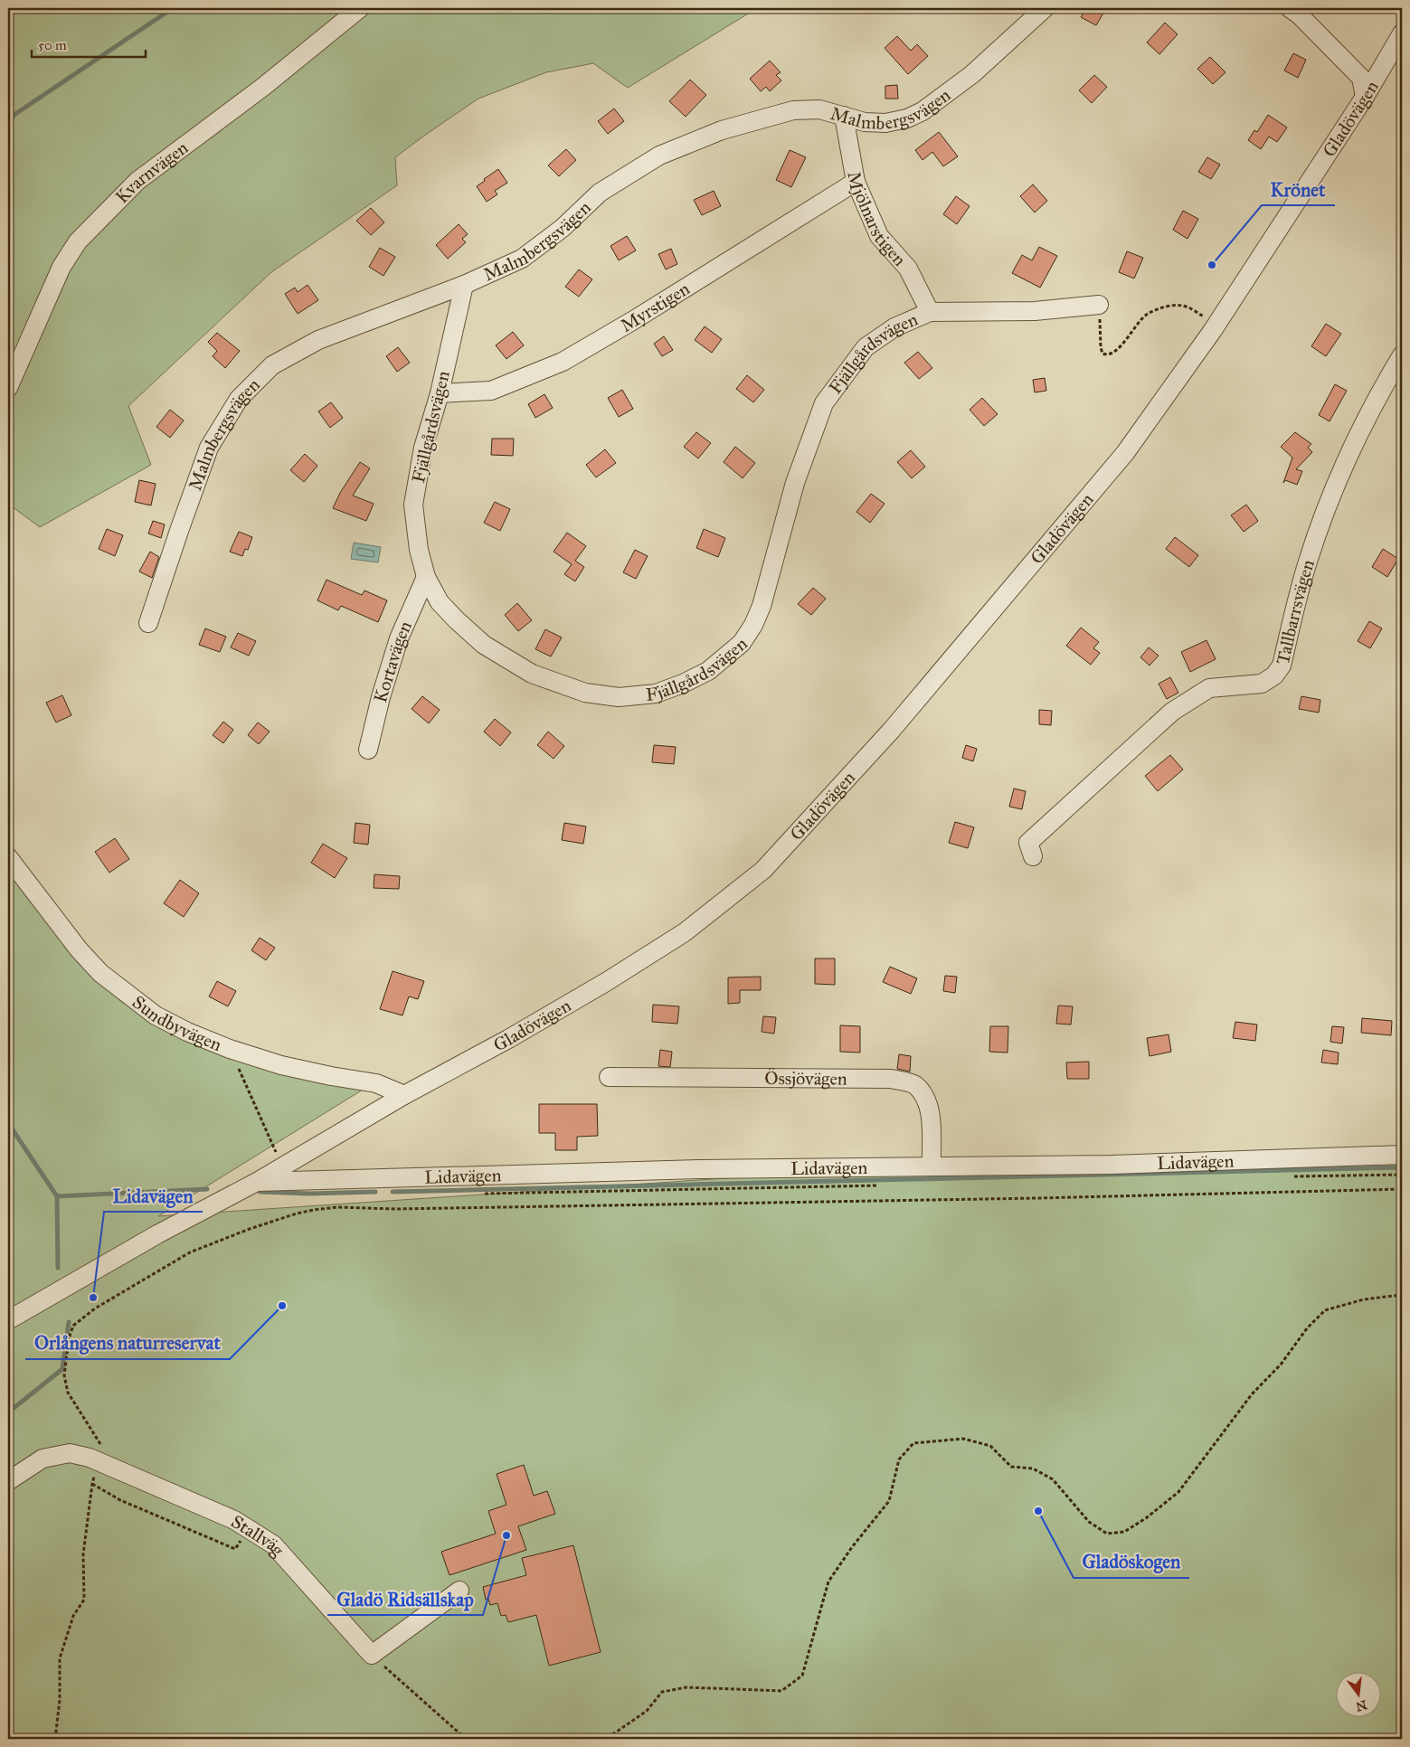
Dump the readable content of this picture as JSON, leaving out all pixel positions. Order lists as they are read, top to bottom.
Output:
{
  "streets": {
    "street": [
      "Malmbergsvägen",
      "Gladövägen",
      "Kvarnvägen",
      "Mjölnarstigen",
      "Myrstigen",
      "Fjällgårdsvägen",
      "Tallbarrsvägen",
      "Kortavägen",
      "Sundbyvägen",
      "Össjövägen",
      "Lidavägen",
      "Stallväg"
    ]
  },
  "crossings": [
    ["Malmbergsvägen", "Mjölnarstigen"],
    ["Malmbergsvägen", "Fjällgårdsvägen"],
    ["Gladövägen", "Sundbyvägen"],
    ["Gladövägen", "Lidavägen"],
    ["Mjölnarstigen", "Myrstigen"],
    ["Mjölnarstigen", "Fjällgårdsvägen"],
    ["Myrstigen", "Fjällgårdsvägen"],
    ["Fjällgårdsvägen", "Kortavägen"],
    ["Össjövägen", "Lidavägen"]
  ],
  "places": [
    "Krönet",
    "Lidavägen",
    "Orlångens naturreservat",
    "Gladöskogen",
    "Gladö Ridsällskap"
  ],
  "scale_bar": "50 m",
  "north": "bottom"
}
